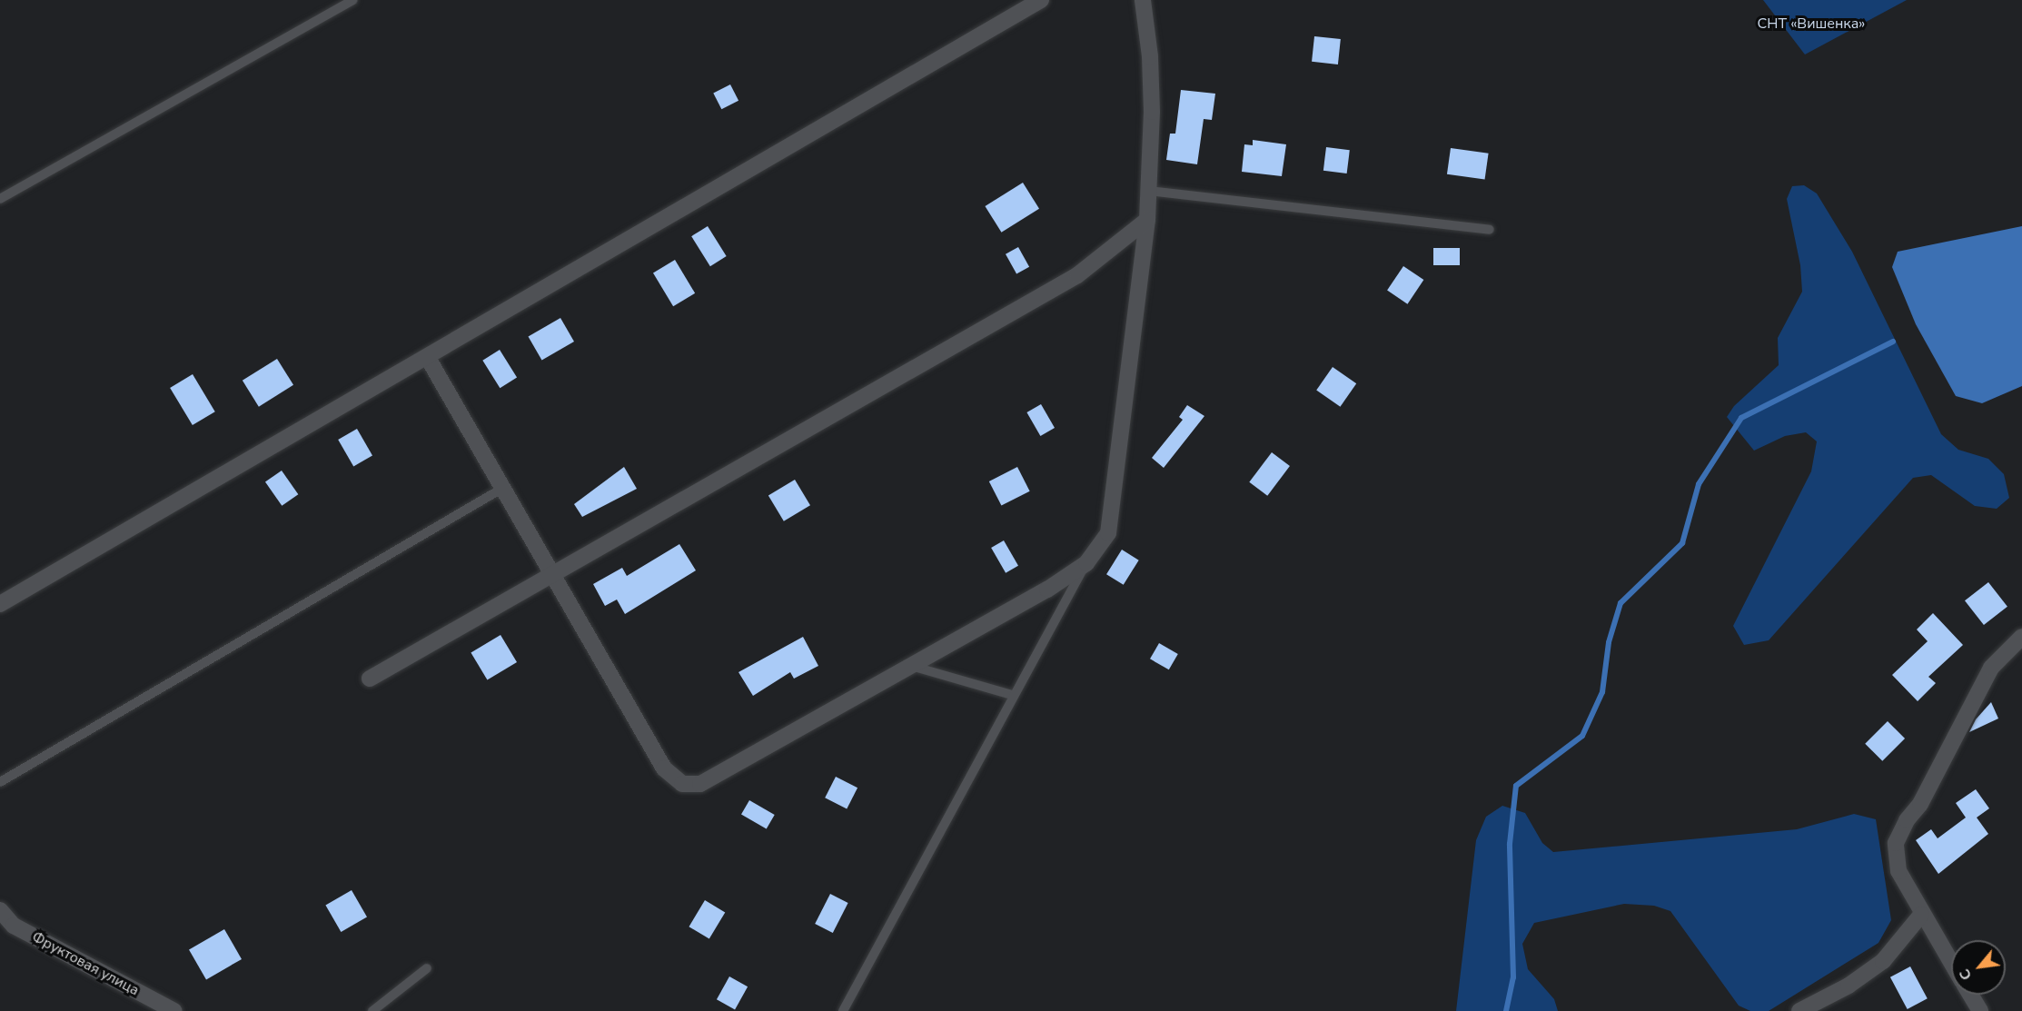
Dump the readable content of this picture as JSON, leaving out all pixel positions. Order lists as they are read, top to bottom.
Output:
{
  "streets": {
    "street": ["Фруктовая улица"]
  },
  "parks": ["СНТ «Вишенка»"],
  "north": "bottom left"
}
